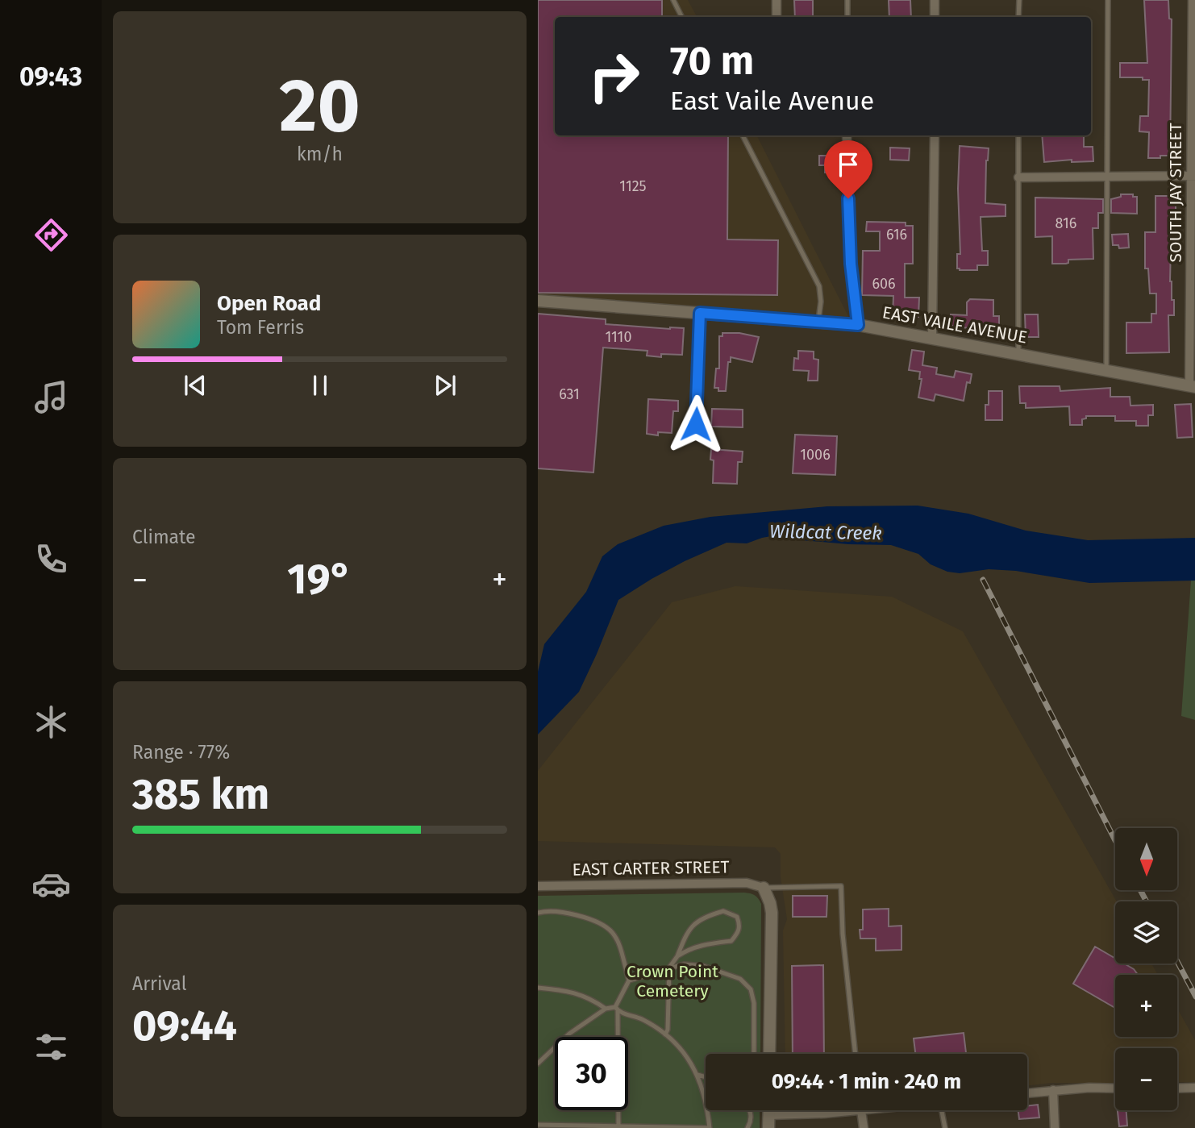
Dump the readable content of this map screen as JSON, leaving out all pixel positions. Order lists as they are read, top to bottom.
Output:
{
  "streets": {
    "street": ["SOUTH JAY STREET", "EAST VAILE AVENUE", "EAST CARTER STREET"]
  },
  "crossings": [
    ["SOUTH JAY STREET", "EAST VAILE AVENUE"]
  ],
  "water": ["Wildcat Creek"],
  "parks": ["Crown Point Cemetery"],
  "house_numbers": [
    "1125",
    "816",
    "616",
    "606",
    "1110",
    "631",
    "1006"
  ],
  "north": "bottom",
  "page": {
    "tabs": "09:43",
    "tile": [
      ["20", "km/h"],
      "Climate",
      ["Range · 77%", "385 km"],
      ["Arrival", "09:44"]
    ],
    "turn": ["70 m", "East Vaile Avenue"],
    "song": ["Open Road", "Tom Ferris"],
    "heat": ["−", "19°", "+"],
    "map_buttons": ["+", "−"],
    "limit": "30",
    "trip": "09:44 · 1 min · 240 m"
  }
}
